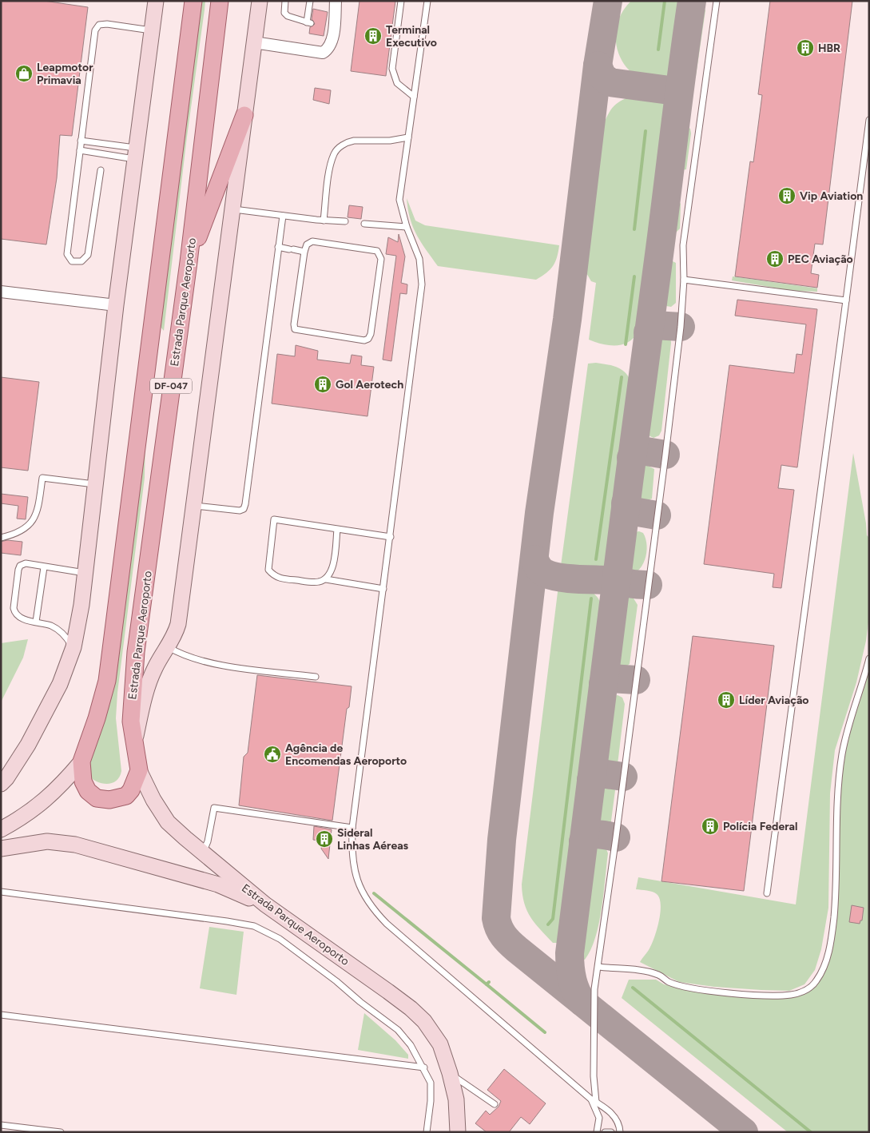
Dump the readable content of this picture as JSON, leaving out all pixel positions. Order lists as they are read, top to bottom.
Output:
{
  "streets": {
    "main road": ["Estrada Parque Aeroporto", "DF-047"]
  },
  "places": {
    "building": [
      "Terminal Executivo",
      "HBR",
      "Vip Aviation",
      "PEC Aviação",
      "Gol Aerotech",
      "Líder Aviação",
      "Polícia Federal",
      "Sideral Linhas Aéreas"
    ],
    "shop": ["Leapmotor Primavia"],
    "public building": ["Agência de Encomendas Aeroporto"]
  }
}
